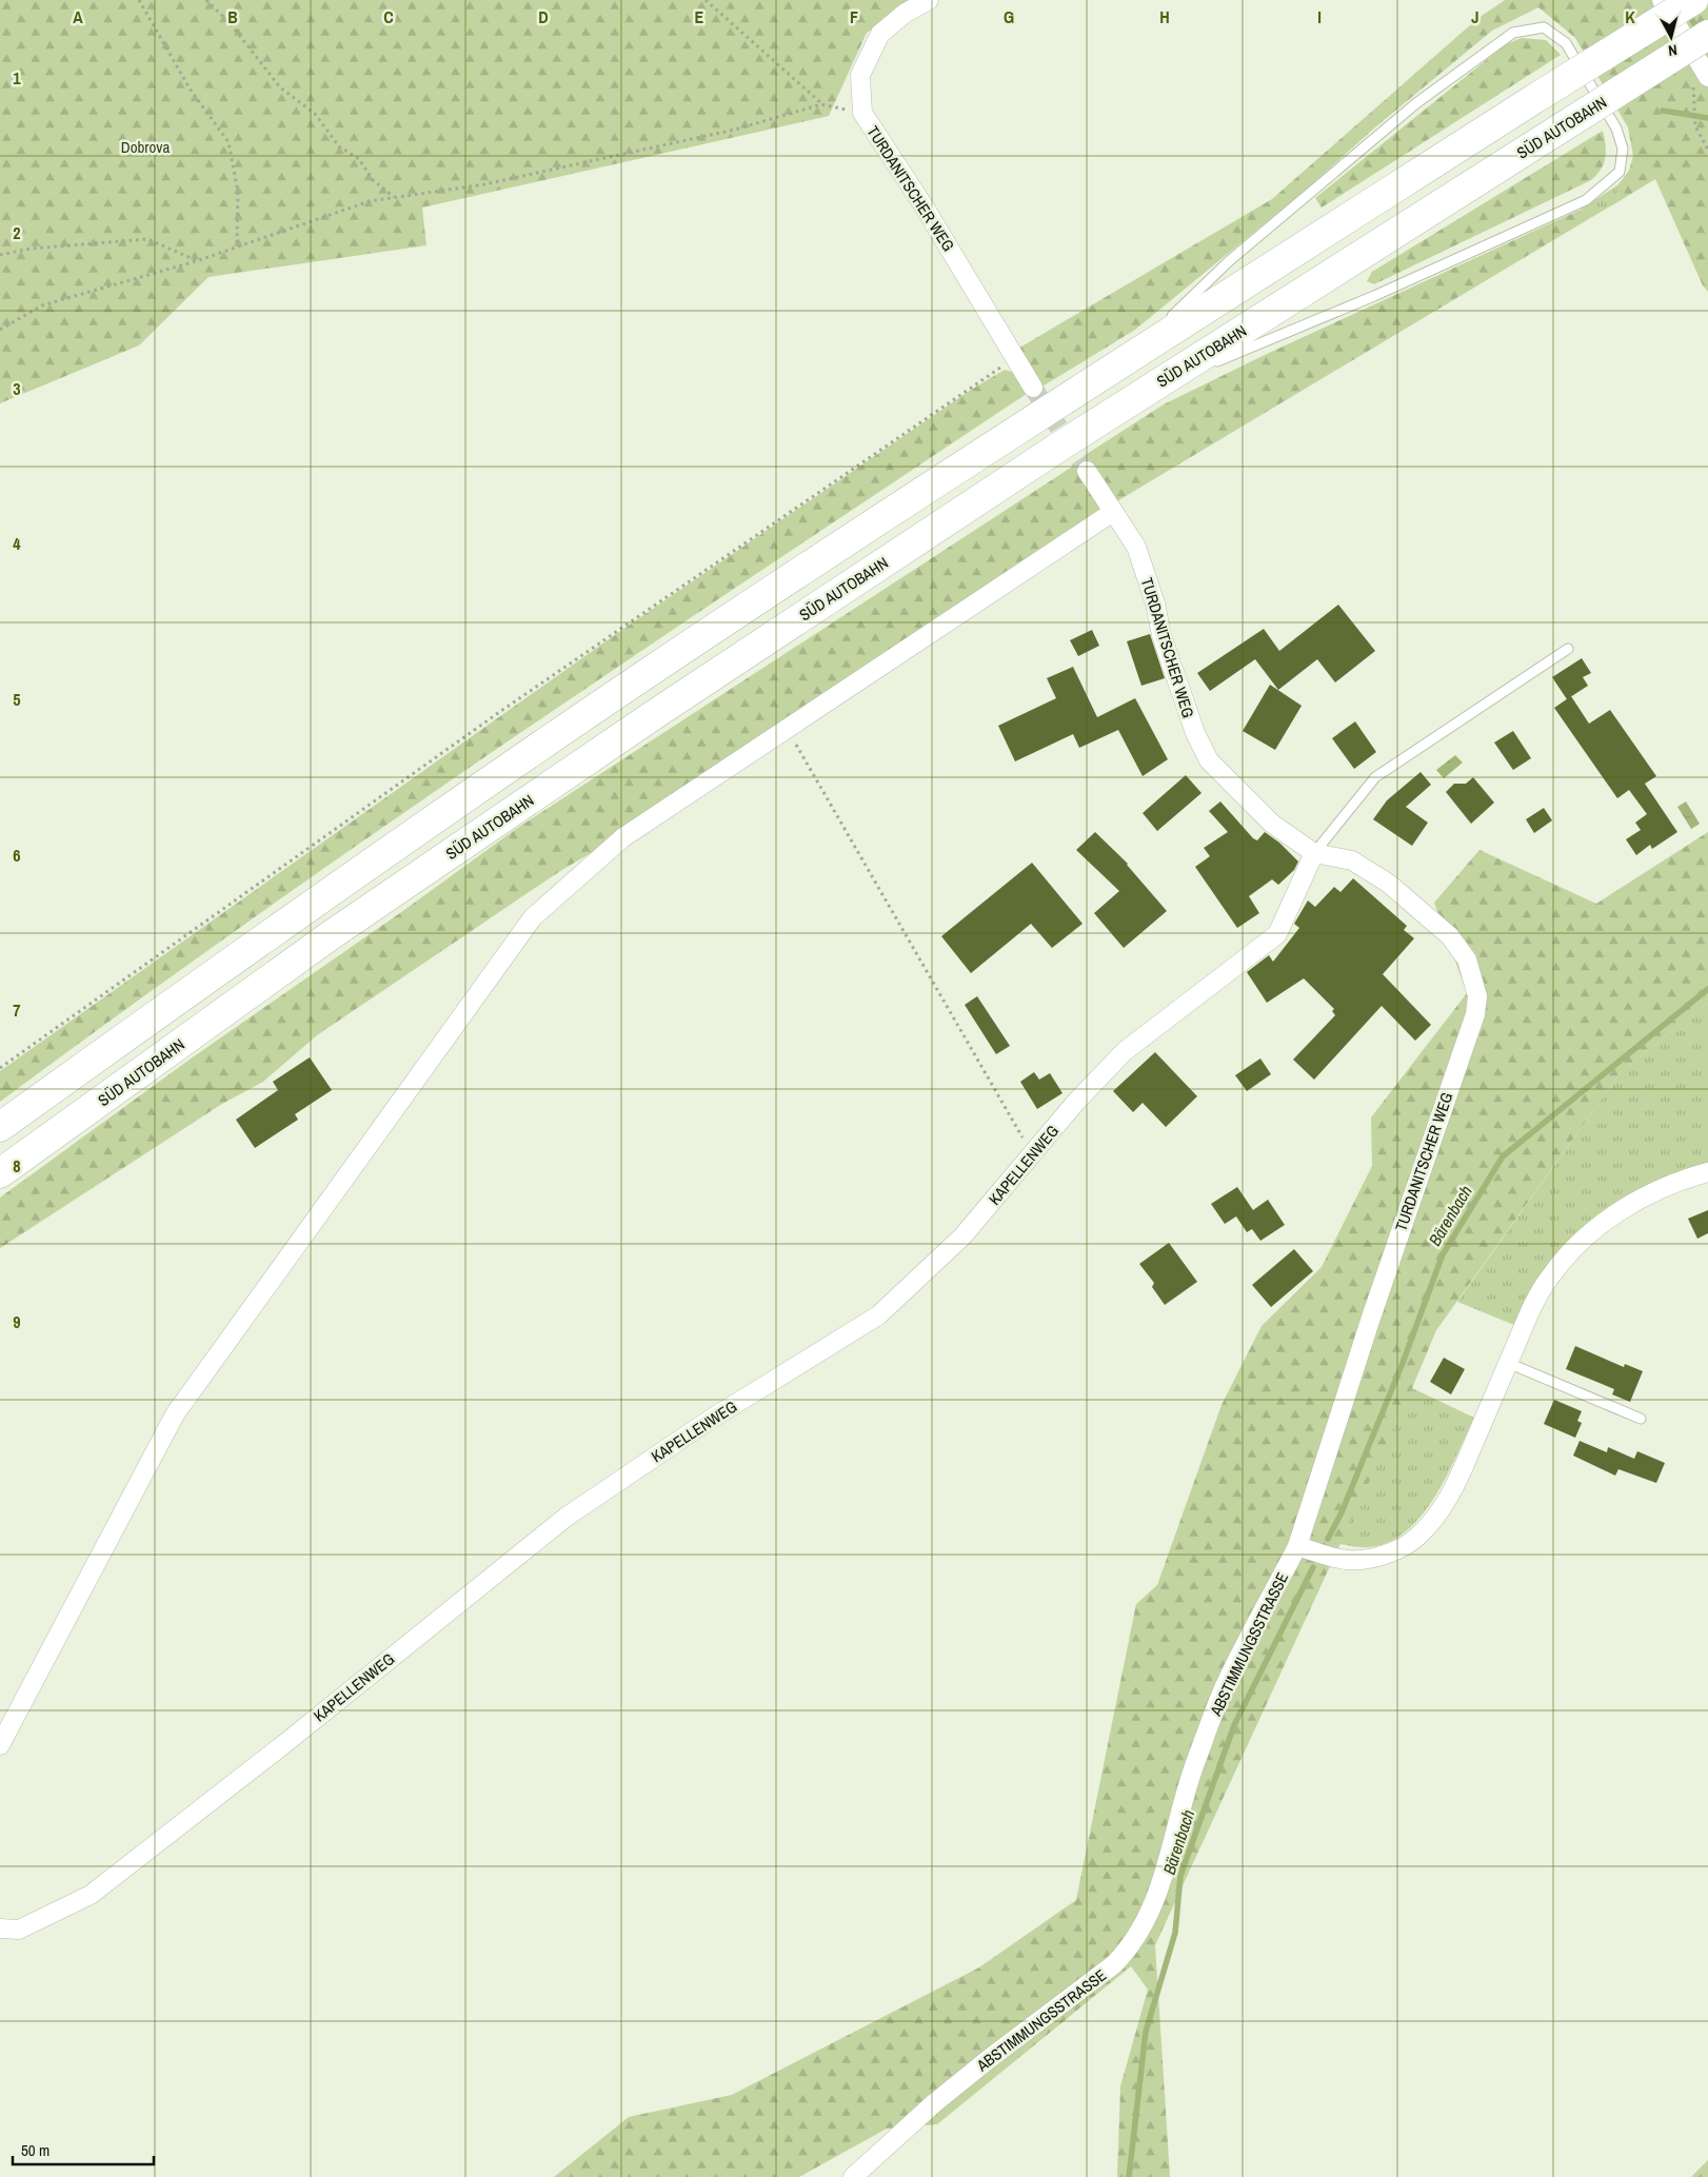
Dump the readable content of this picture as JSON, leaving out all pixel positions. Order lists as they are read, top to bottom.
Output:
{
  "streets": {
    "highway": ["SÜD AUTOBAHN"],
    "street": ["TURDANITSCHER WEG", "KAPELLENWEG", "ABSTIMMUNGSSTRASSE"]
  },
  "crossings": [
    ["TURDANITSCHER WEG", "KAPELLENWEG"],
    ["TURDANITSCHER WEG", "ABSTIMMUNGSSTRASSE"]
  ],
  "water": ["Bärenbach"],
  "parks": ["Dobrova"],
  "scale_bar": "50 m",
  "north": "bottom",
  "grid": {
    "columns": [
      "A",
      "B",
      "C",
      "D",
      "E",
      "F",
      "G",
      "H",
      "I",
      "J",
      "K"
    ],
    "rows": [
      "1",
      "2",
      "3",
      "4",
      "5",
      "6",
      "7",
      "8",
      "9"
    ]
  }
}
